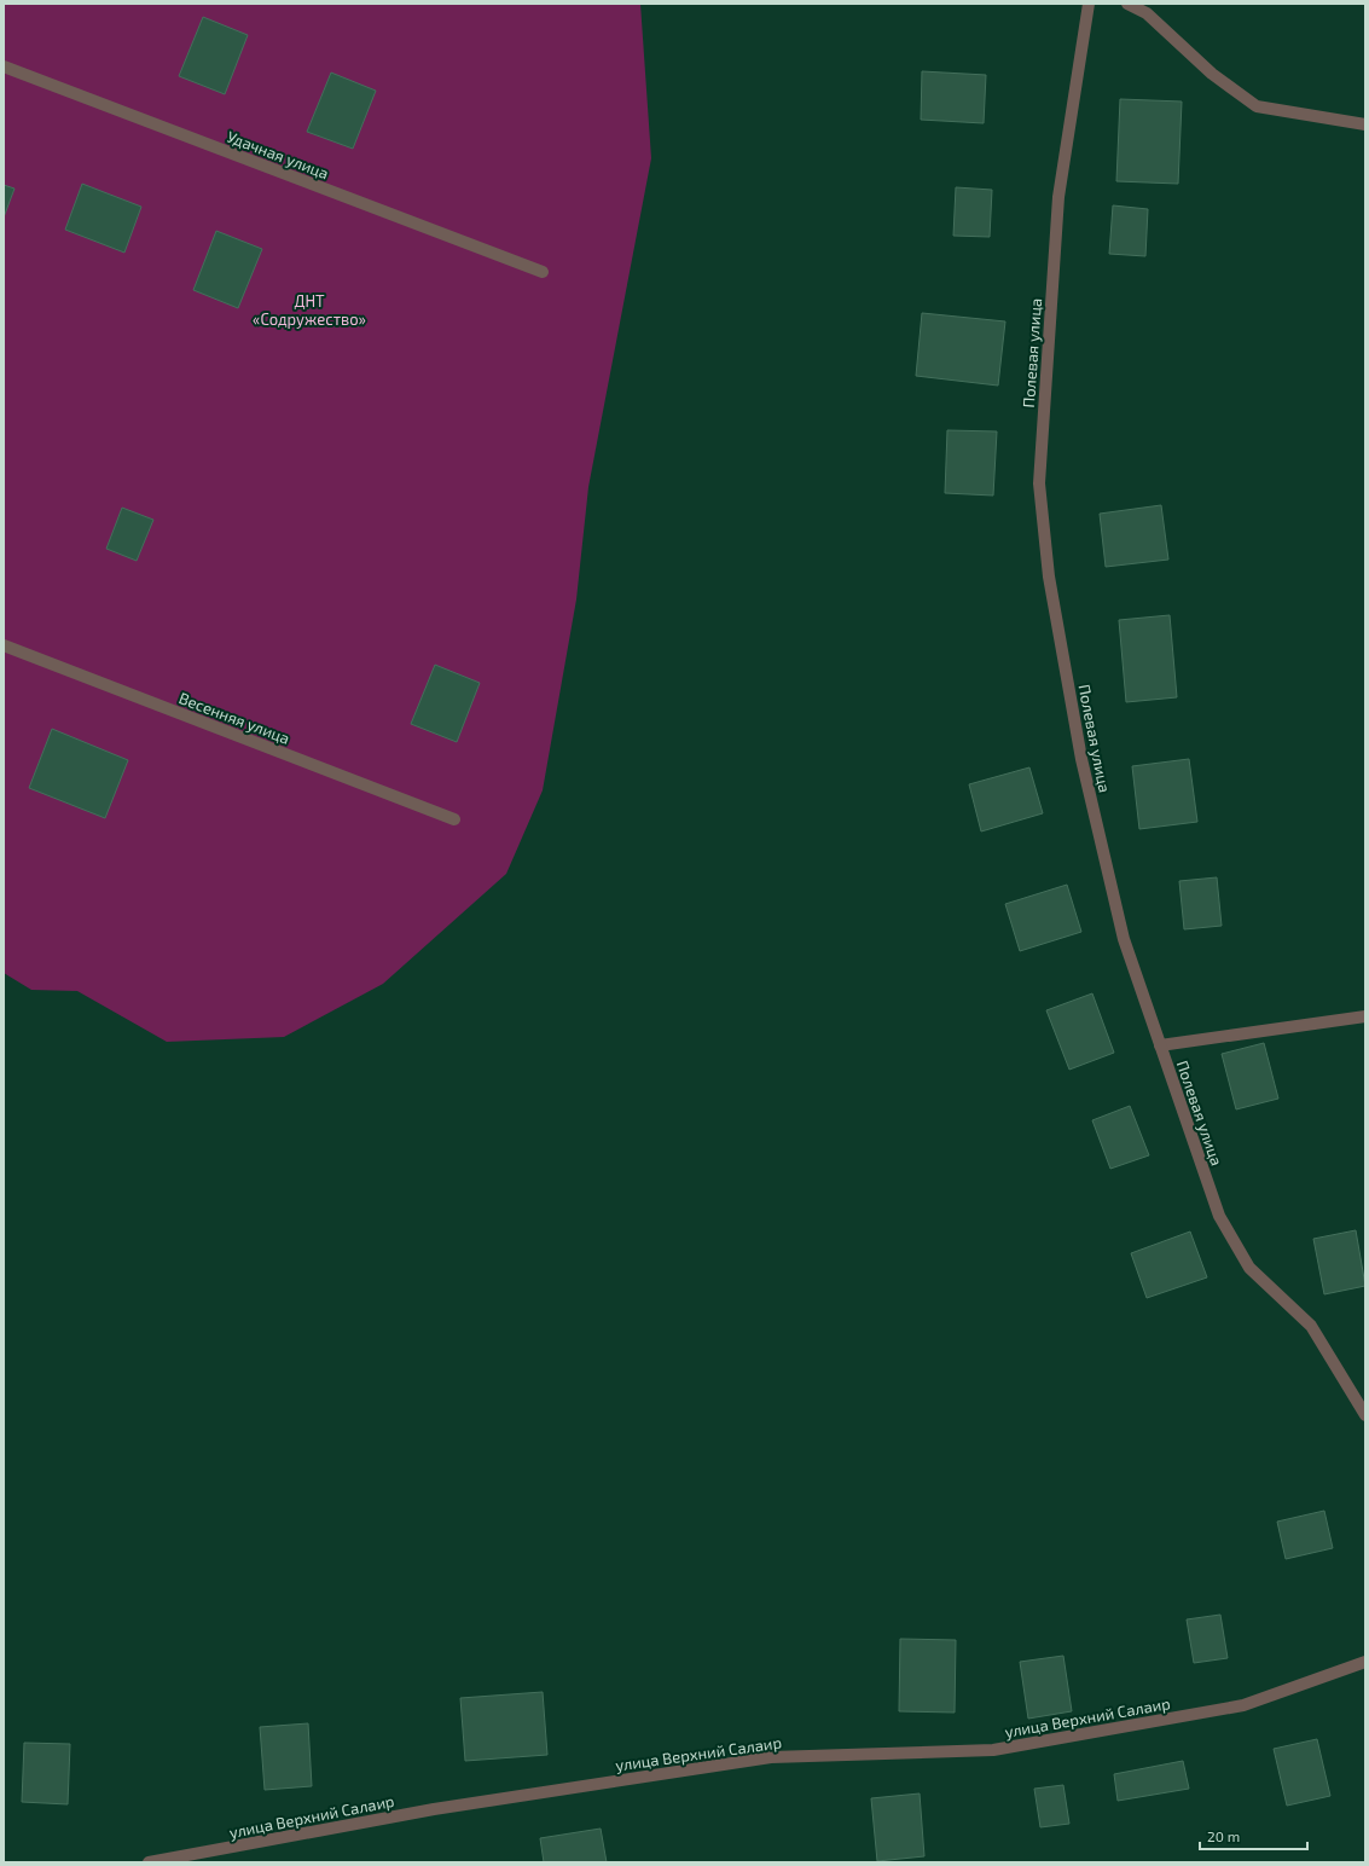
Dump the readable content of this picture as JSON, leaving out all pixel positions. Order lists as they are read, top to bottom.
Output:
{
  "streets": {
    "street": [
      "Удачная улица",
      "Полевая улица",
      "Весенняя улица",
      "улица Верхний Салаир"
    ]
  },
  "parks": ["ДНТ «Содружество»"],
  "scale_bar": "20 m"
}
